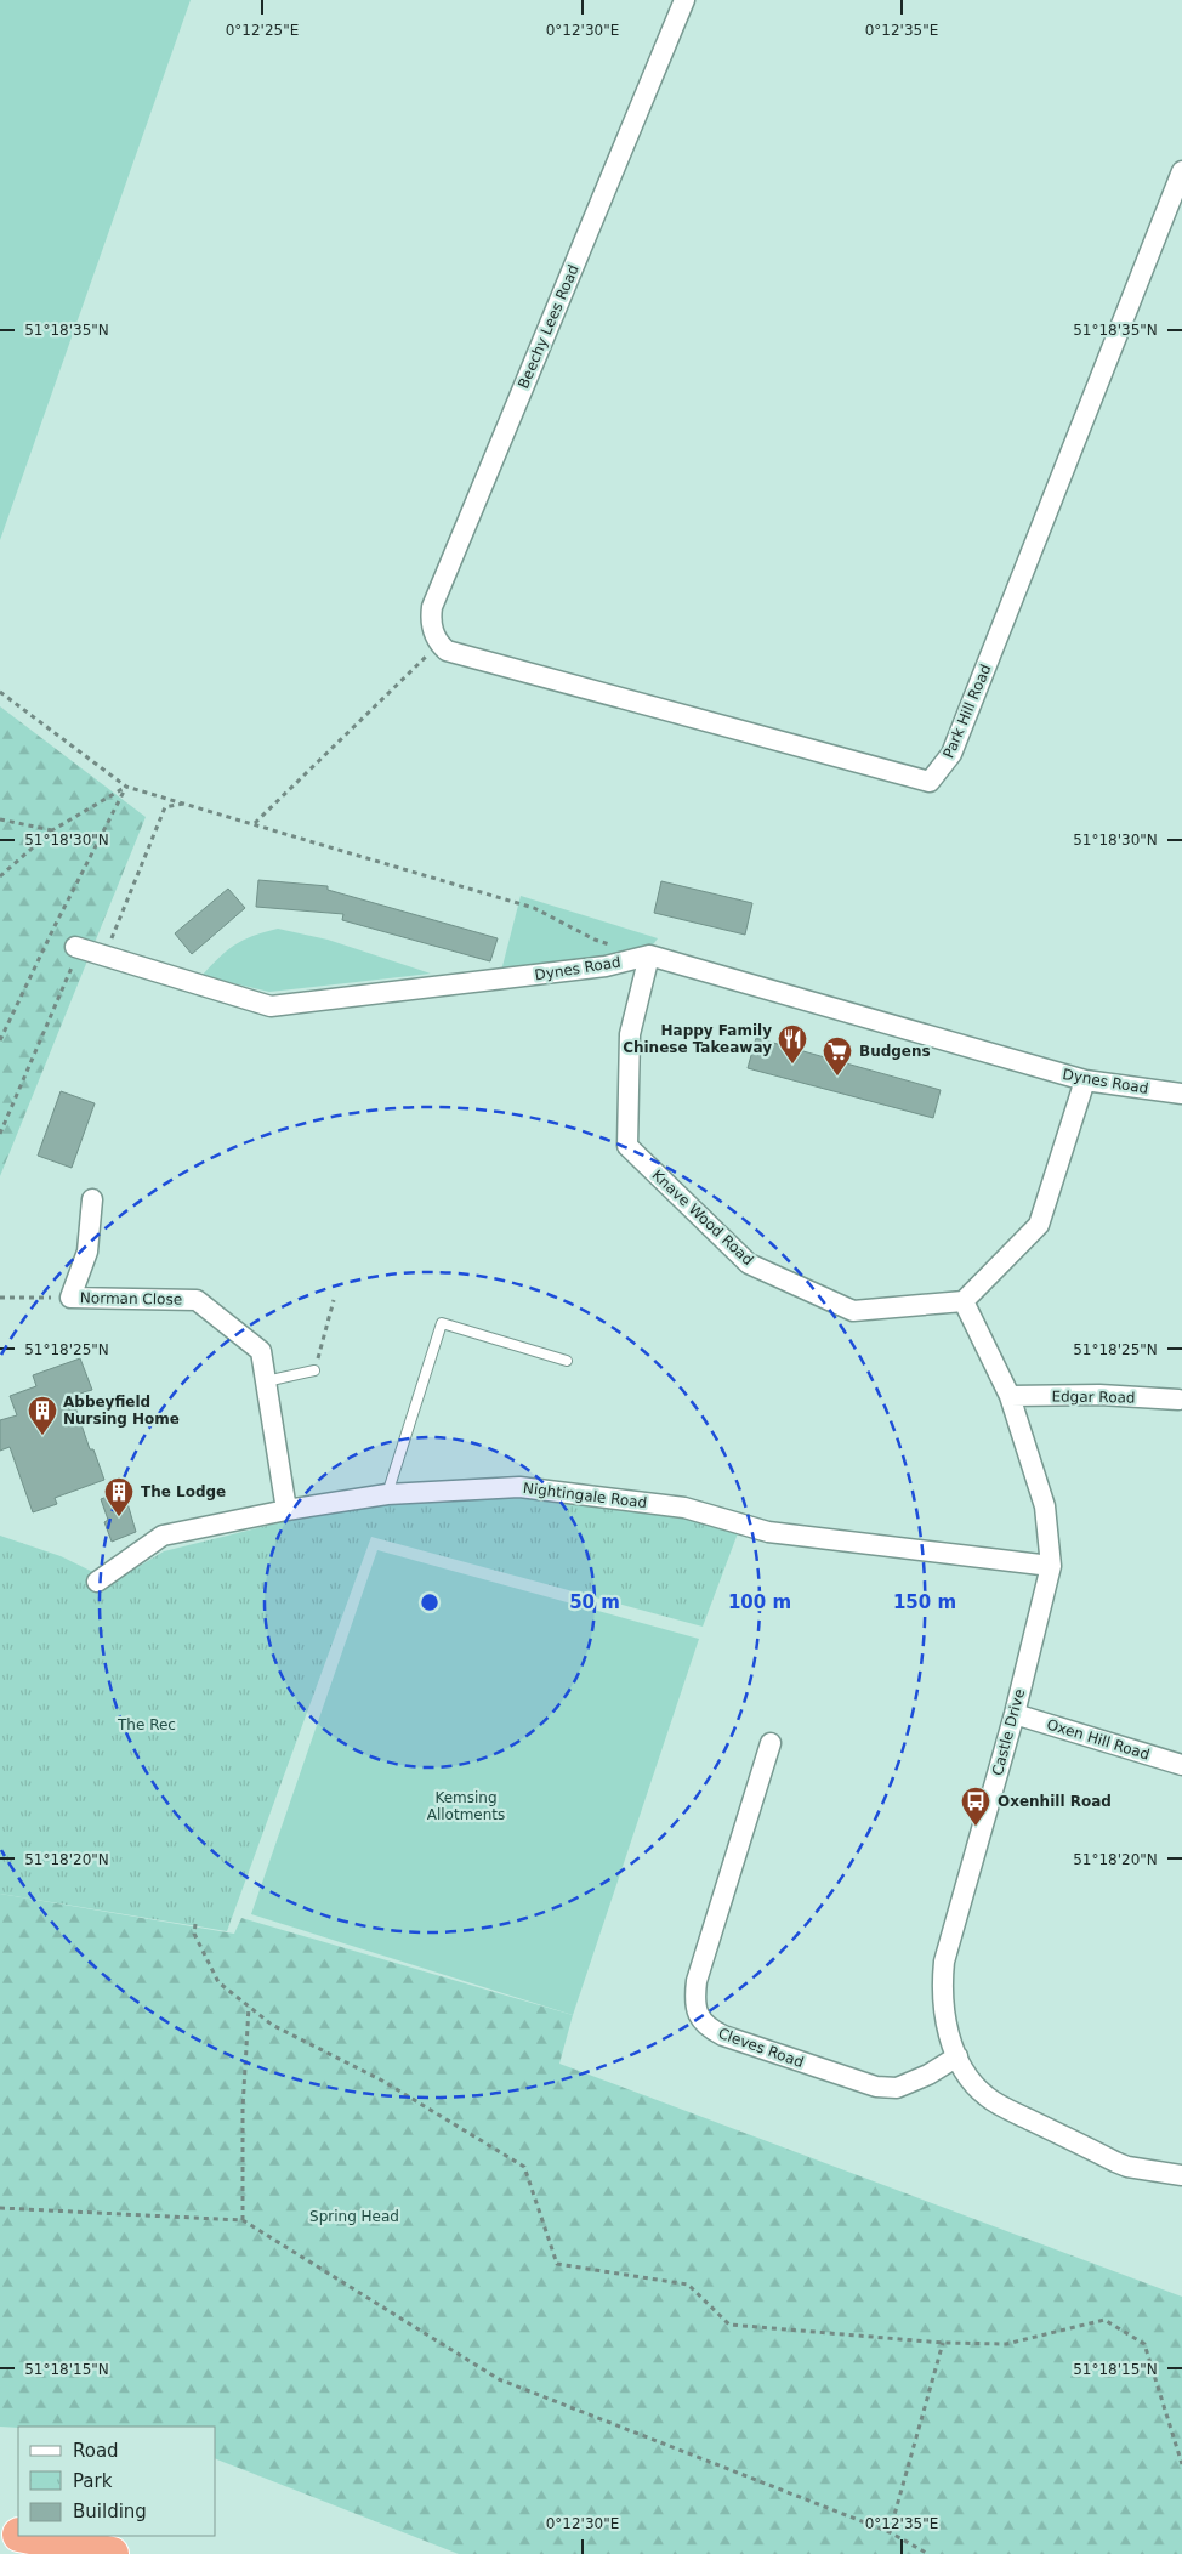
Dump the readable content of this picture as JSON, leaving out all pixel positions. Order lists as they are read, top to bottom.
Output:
{
  "streets": {
    "street": [
      "Beechy Lees Road",
      "Park Hill Road",
      "Dynes Road",
      "Knave Wood Road",
      "Norman Close",
      "Edgar Road",
      "Nightingale Road",
      "Castle Drive",
      "Oxen Hill Road",
      "Cleves Road"
    ]
  },
  "crossings": [
    ["Beechy Lees Road", "Park Hill Road"],
    ["Dynes Road", "Knave Wood Road"],
    ["Knave Wood Road", "Castle Drive"],
    ["Norman Close", "Nightingale Road"],
    ["Edgar Road", "Castle Drive"],
    ["Nightingale Road", "Castle Drive"],
    ["Castle Drive", "Oxen Hill Road"],
    ["Castle Drive", "Cleves Road"]
  ],
  "parks": ["The Rec", "Kemsing Allotments", "Spring Head"],
  "places": {
    "restaurant": ["Happy Family Chinese Takeaway"],
    "supermarket": ["Budgens"],
    "building": ["Abbeyfield Nursing Home", "The Lodge"],
    "bus stop": ["Oxenhill Road"]
  },
  "legend": ["Road", "Park", "Building"],
  "coordinates": [
    "0°12'25\"E",
    "0°12'30\"E",
    "0°12'35\"E",
    "51°18'35\"N",
    "51°18'30\"N",
    "51°18'25\"N",
    "51°18'20\"N",
    "51°18'15\"N"
  ],
  "rings": ["50 m", "100 m", "150 m"]
}
